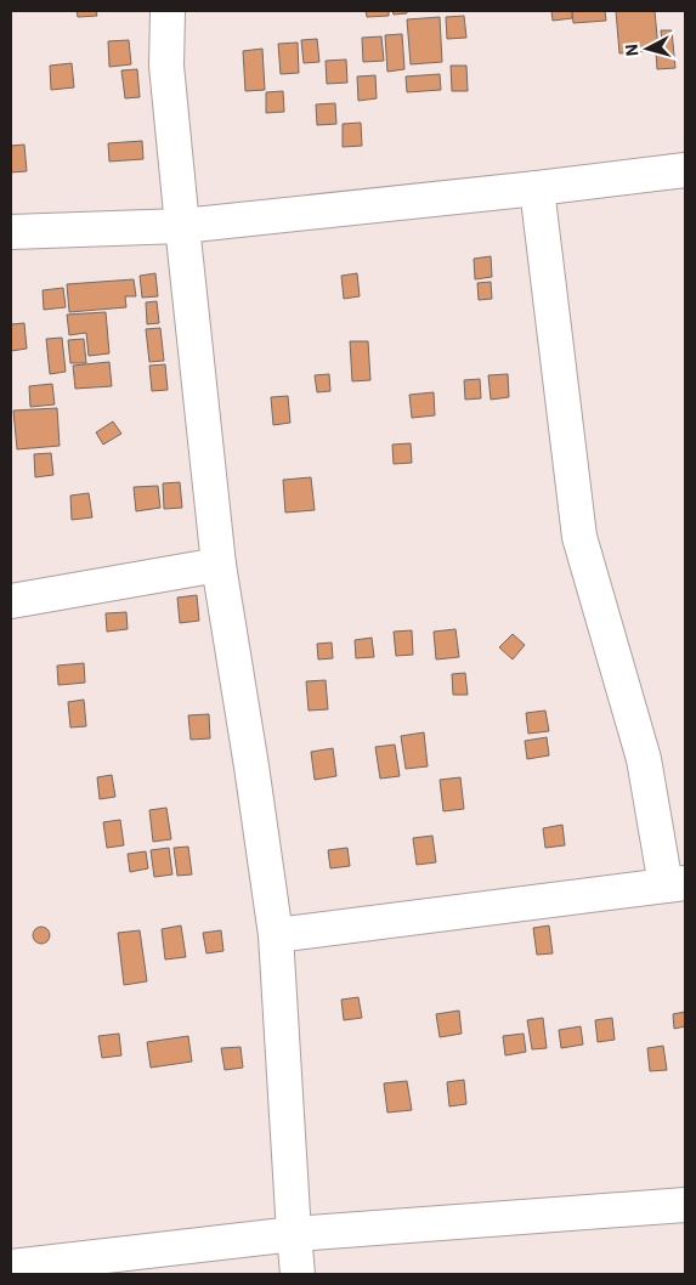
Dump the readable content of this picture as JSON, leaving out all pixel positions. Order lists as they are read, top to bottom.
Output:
{
  "north": "left"
}
